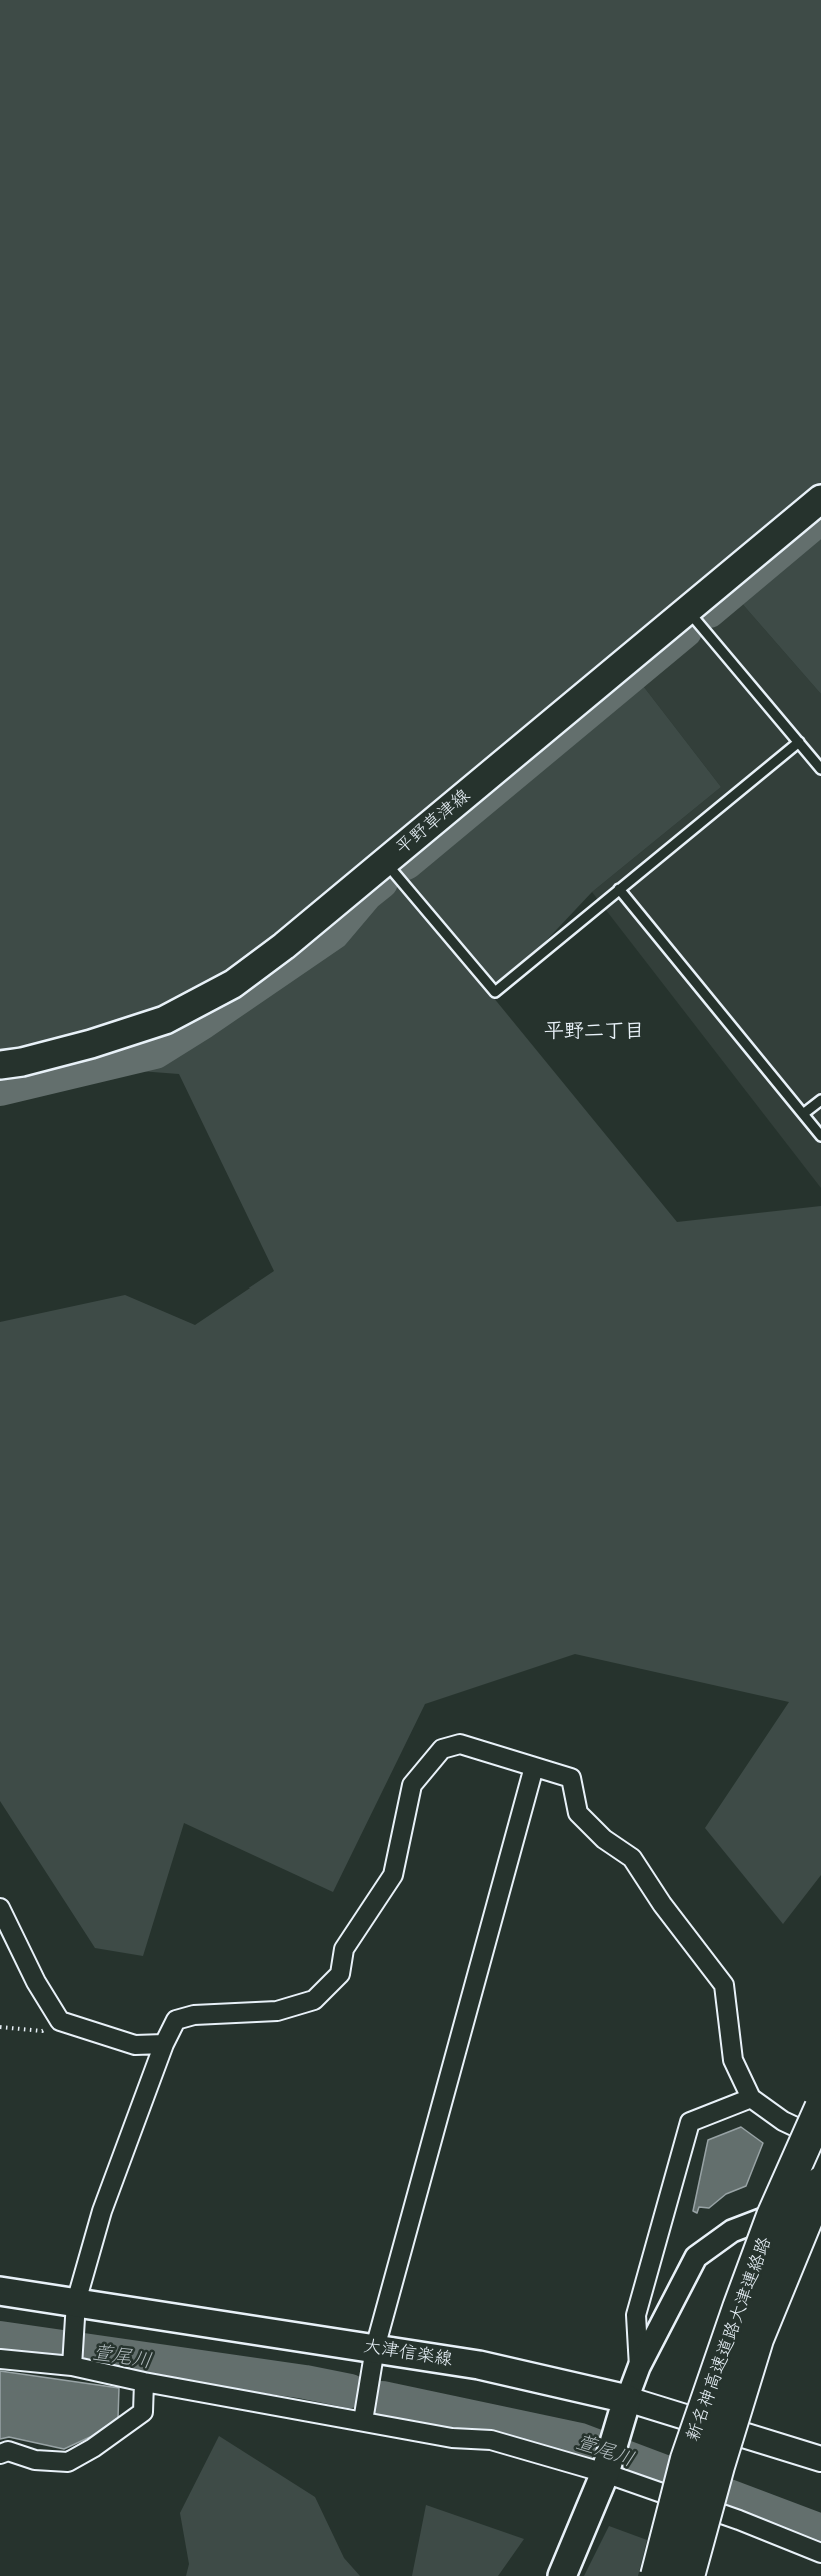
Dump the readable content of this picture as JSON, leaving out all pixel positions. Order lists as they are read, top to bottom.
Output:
{
  "streets": {
    "highway": ["新名神高速道路大津連絡路"],
    "main road": ["平野草津線", "大津信楽線"]
  },
  "districts": ["平野二丁目"],
  "water": ["萱尾川"]
}
